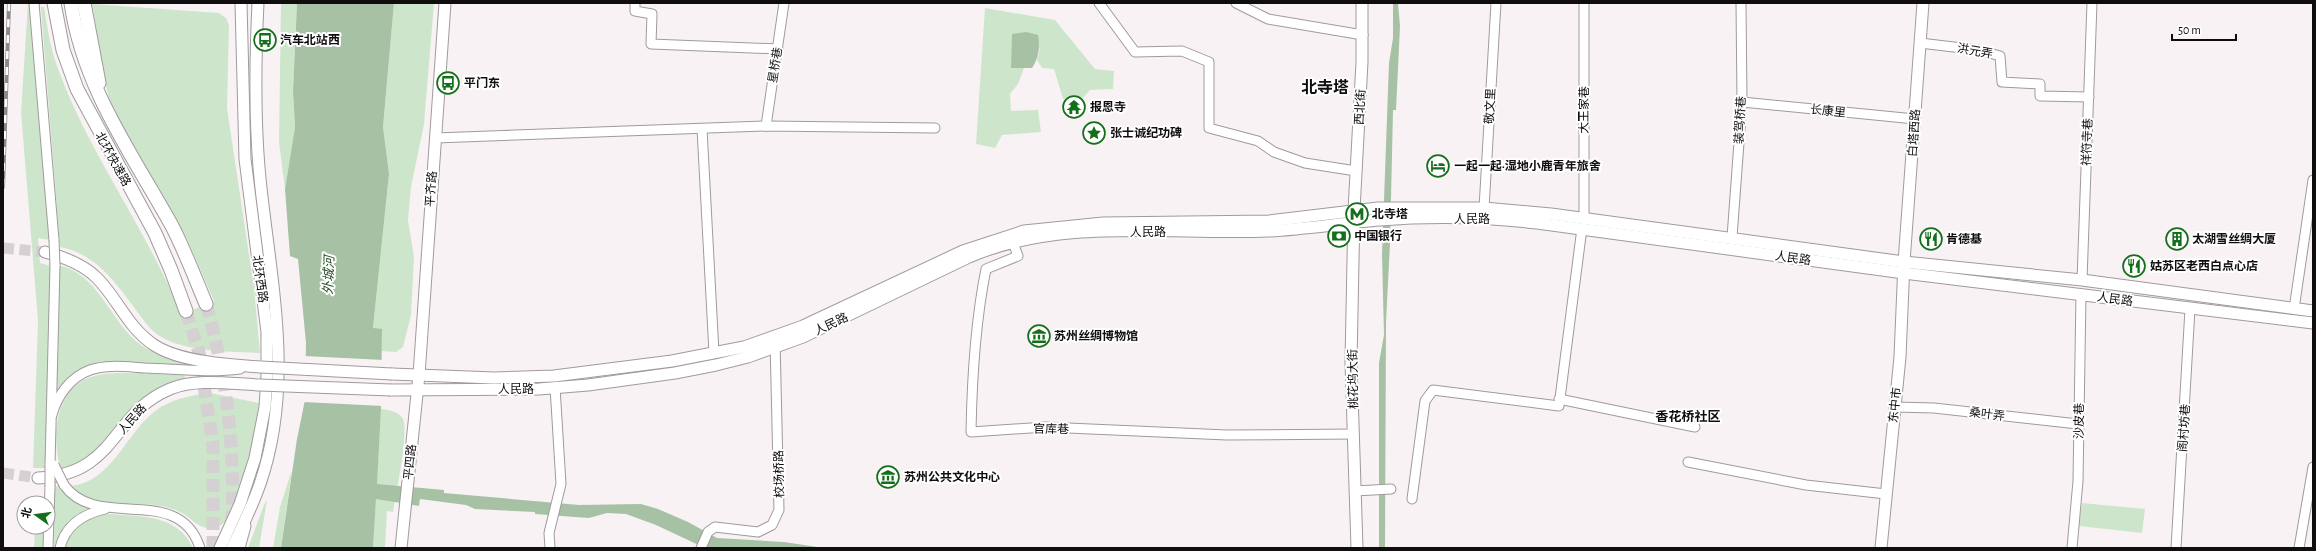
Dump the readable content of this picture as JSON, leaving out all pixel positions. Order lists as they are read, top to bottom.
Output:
{
  "streets": {
    "highway": ["北环快速路"],
    "main road": [
      "西北街",
      "白塔西路",
      "平齐路",
      "人民路",
      "北环西路",
      "桃花坞大街",
      "东中市",
      "平四路"
    ],
    "street": [
      "洪元弄",
      "星桥巷",
      "敬文里",
      "大王家巷",
      "长康里",
      "装驾桥巷",
      "祥符寺巷",
      "桑叶弄",
      "沙皮巷",
      "阁村坊巷",
      "官库巷",
      "校场桥路"
    ]
  },
  "crossings": [
    ["洪元弄", "白塔西路"],
    ["洪元弄", "祥符寺巷"],
    ["敬文里", "人民路"],
    ["西北街", "人民路"],
    ["西北街", "桃花坞大街"],
    ["大王家巷", "人民路"],
    ["长康里", "装驾桥巷"],
    ["长康里", "白塔西路"],
    ["装驾桥巷", "人民路"],
    ["白塔西路", "人民路"],
    ["白塔西路", "东中市"],
    ["祥符寺巷", "人民路"],
    ["平齐路", "人民路"],
    ["平齐路", "平四路"],
    ["人民路", "桃花坞大街"],
    ["人民路", "东中市"],
    ["人民路", "沙皮巷"],
    ["人民路", "阁村坊巷"],
    ["人民路", "官库巷"],
    ["人民路", "平四路"],
    ["人民路", "校场桥路"],
    ["桃花坞大街", "官库巷"],
    ["东中市", "桑叶弄"],
    ["桑叶弄", "沙皮巷"]
  ],
  "districts": ["北寺塔", "香花桥社区"],
  "water": ["外城河"],
  "places": {
    "bus stop": ["汽车北站西", "平门东"],
    "temple": ["报恩寺"],
    "place": ["张士诚纪功碑"],
    "hotel": ["一起一起·湿地小鹿青年旅舍"],
    "metro station": ["北寺塔"],
    "bank": ["中国银行"],
    "restaurant": ["肯德基", "姑苏区老西白点心店"],
    "building": ["太湖雪丝绸大厦"],
    "museum": ["苏州丝绸博物馆", "苏州公共文化中心"]
  },
  "scale_bar": "50 m",
  "north": "left"
}
